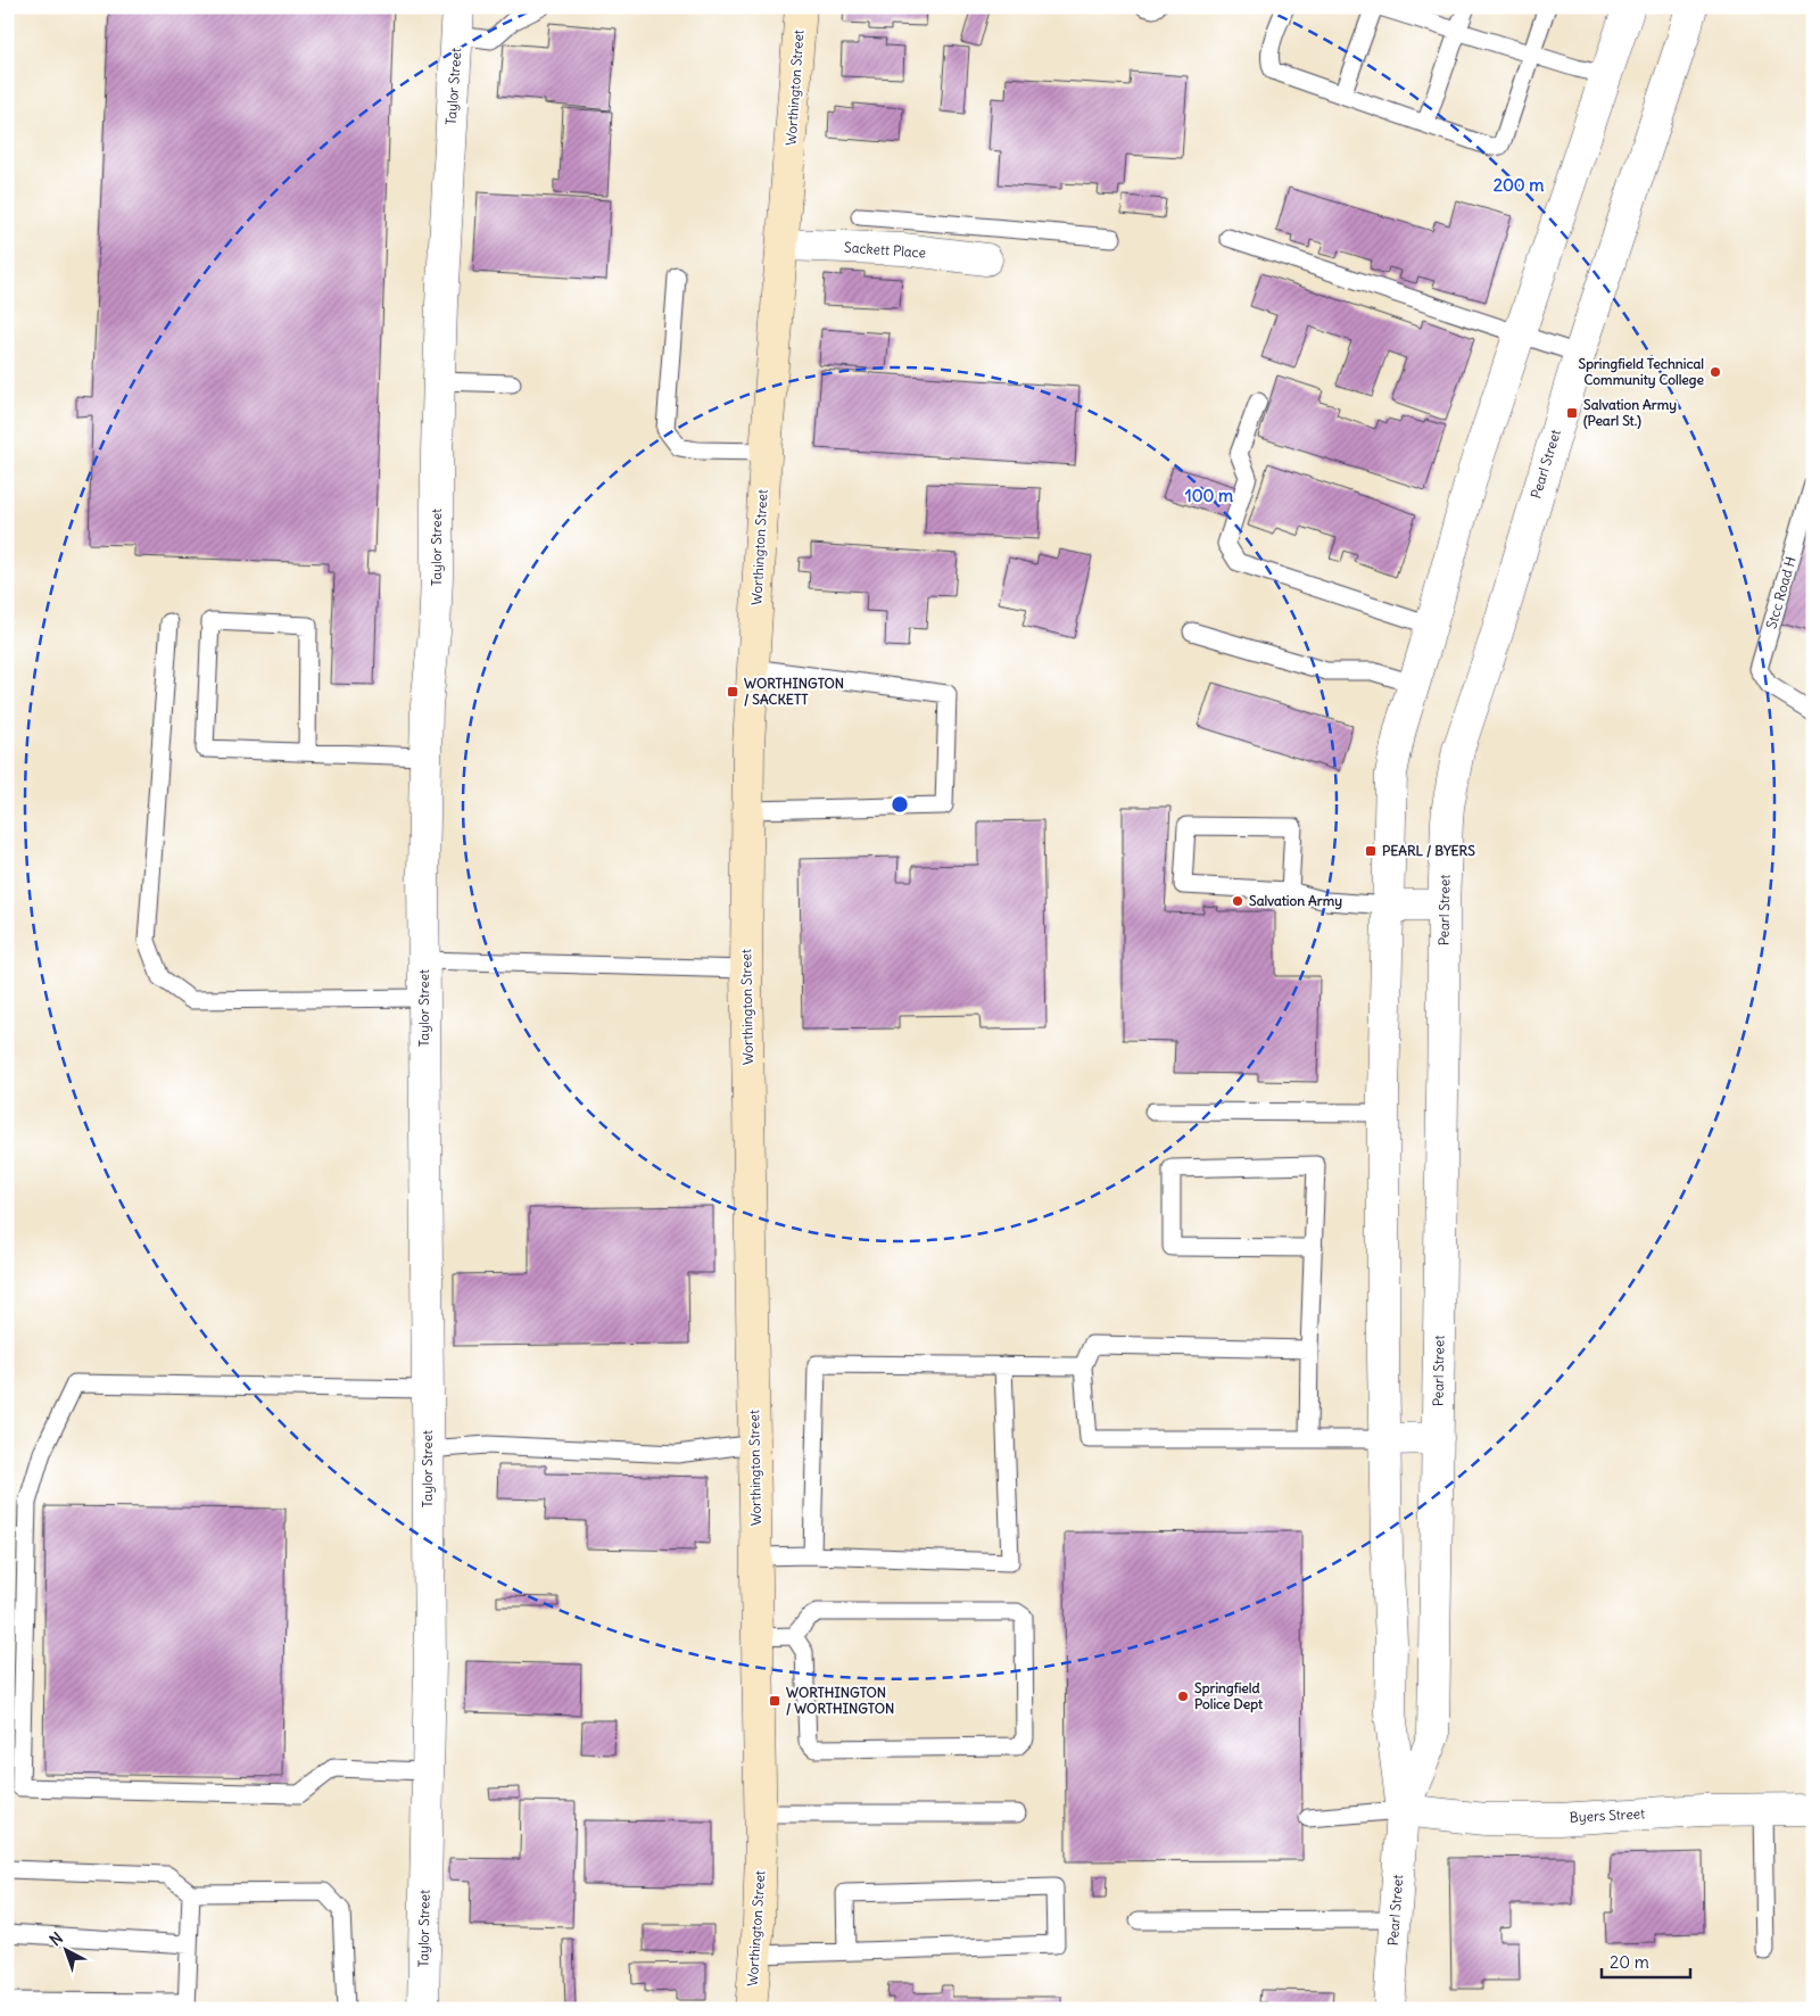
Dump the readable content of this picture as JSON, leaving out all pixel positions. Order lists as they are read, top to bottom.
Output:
{
  "streets": {
    "main road": ["Worthington Street"],
    "street": [
      "Taylor Street",
      "Sackett Place",
      "Pearl Street",
      "Byers Street"
    ],
    "lane": ["Stcc Road H"]
  },
  "crossings": [
    ["Worthington Street", "Sackett Place"],
    ["Pearl Street", "Byers Street"]
  ],
  "places": {
    "other": ["Springfield Technical Community College", "Salvation Army", "Springfield Police Dept"],
    "transit": [
      "Salvation Army (Pearl St.)",
      "WORTHINGTON / SACKETT",
      "PEARL / BYERS",
      "WORTHINGTON / WORTHINGTON"
    ]
  },
  "scale_bar": "20 m",
  "north": "top left",
  "rings": ["200 m", "100 m"]
}
